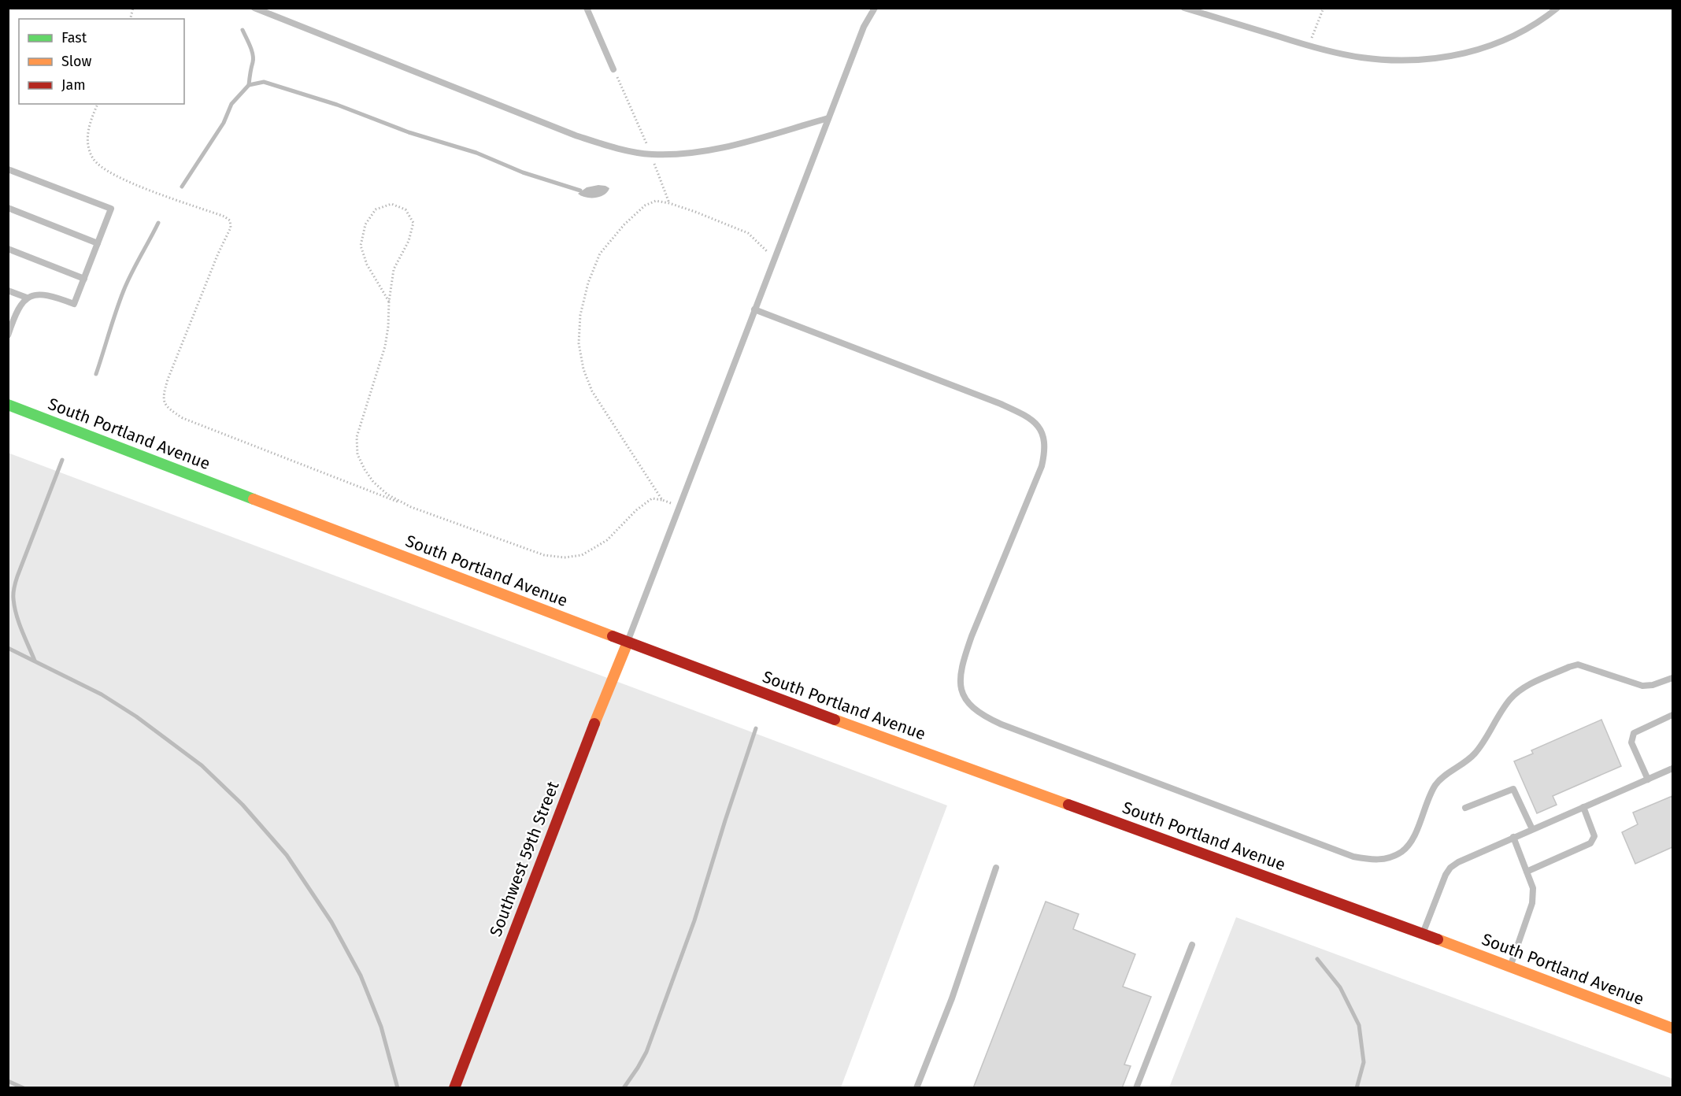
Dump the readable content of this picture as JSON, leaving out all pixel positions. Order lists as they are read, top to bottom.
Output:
{
  "streets": {
    "main road": ["South Portland Avenue", "Southwest 59th Street"]
  },
  "crossings": [
    ["South Portland Avenue", "Southwest 59th Street"]
  ],
  "legend": ["Fast", "Slow", "Jam"]
}
